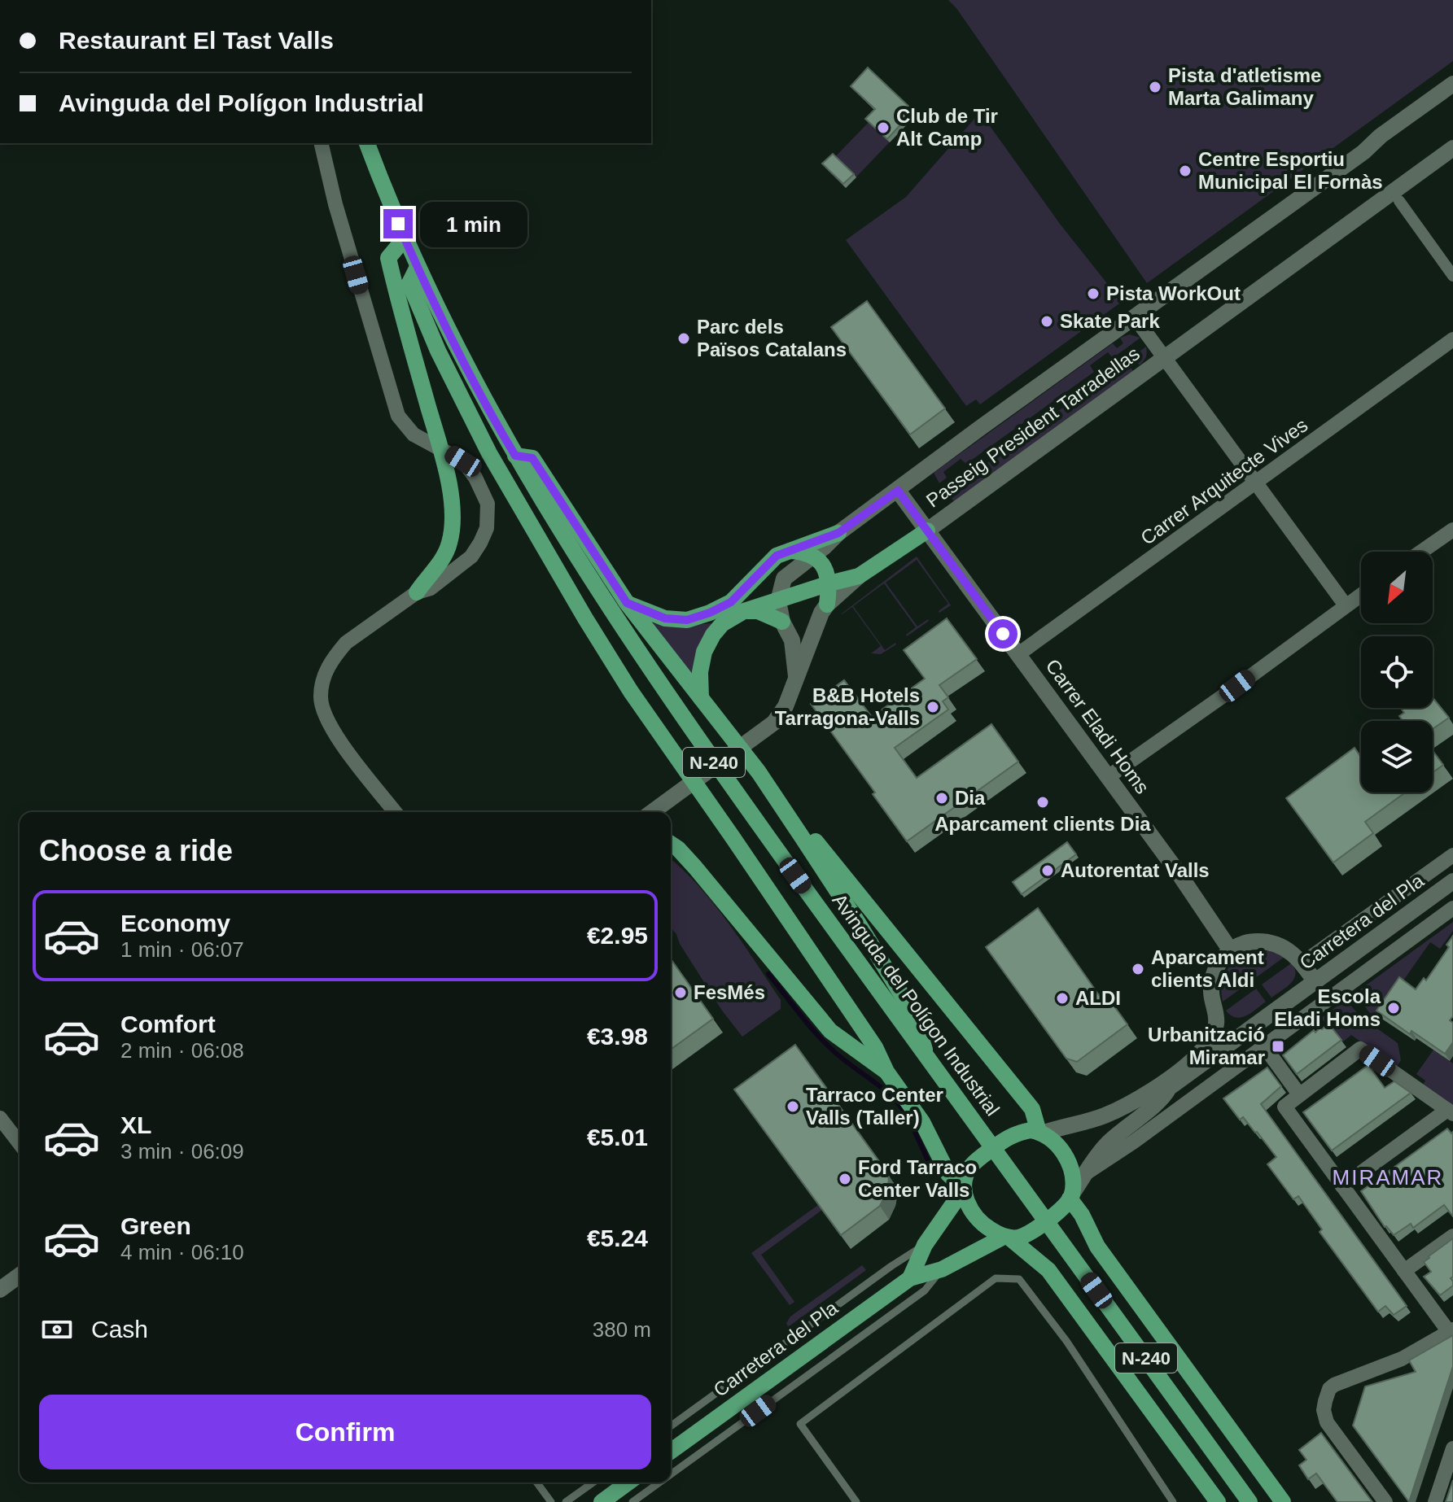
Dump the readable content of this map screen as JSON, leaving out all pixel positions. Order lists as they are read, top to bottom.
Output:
{
  "streets": {
    "main road": ["N-240", "Carretera del Pla", "Avinguda del Polígon Industrial"],
    "street": ["Passeig President Tarradellas", "Carrer Arquitecte Vives", "Carrer Eladi Homs"]
  },
  "crossings": [
    ["Passeig President Tarradellas", "Carrer Eladi Homs"],
    ["Carrer Arquitecte Vives", "Carrer Eladi Homs"]
  ],
  "districts": ["MIRAMAR"],
  "places": {
    "other": [
      "Pista d'atletisme Marta Galimany",
      "Club de Tir Alt Camp",
      "Centre Esportiu Municipal El Fornàs",
      "Pista WorkOut",
      "Skate Park",
      "Parc dels Països Catalans",
      "B&B Hotels Tarragona-Valls",
      "Dia",
      "Aparcament clients Dia",
      "Autorentat Valls",
      "Aparcament clients Aldi",
      "FesMés",
      "ALDI",
      "Escola Eladi Homs",
      "Tarraco Center Valls (Taller)",
      "Ford Tarraco Center Valls"
    ],
    "transit": ["Urbanització Miramar"]
  },
  "north": "bottom left",
  "page": {
    "banner": ["Restaurant El Tast Valls", "Avinguda del Polígon Industrial"],
    "bubble": "1 min",
    "heading": "Choose a ride",
    "list": [
      {
        "name": "Economy",
        "note": "1 min · 06:07",
        "value": "€2.95"
      },
      {
        "name": "Comfort",
        "note": "2 min · 06:08",
        "value": "€3.98"
      },
      {
        "name": "XL",
        "note": "3 min · 06:09",
        "value": "€5.01"
      },
      {
        "name": "Green",
        "note": "4 min · 06:10",
        "value": "€5.24"
      }
    ],
    "pay": ["Cash", "380 m"],
    "buttons": "Confirm"
  }
}
